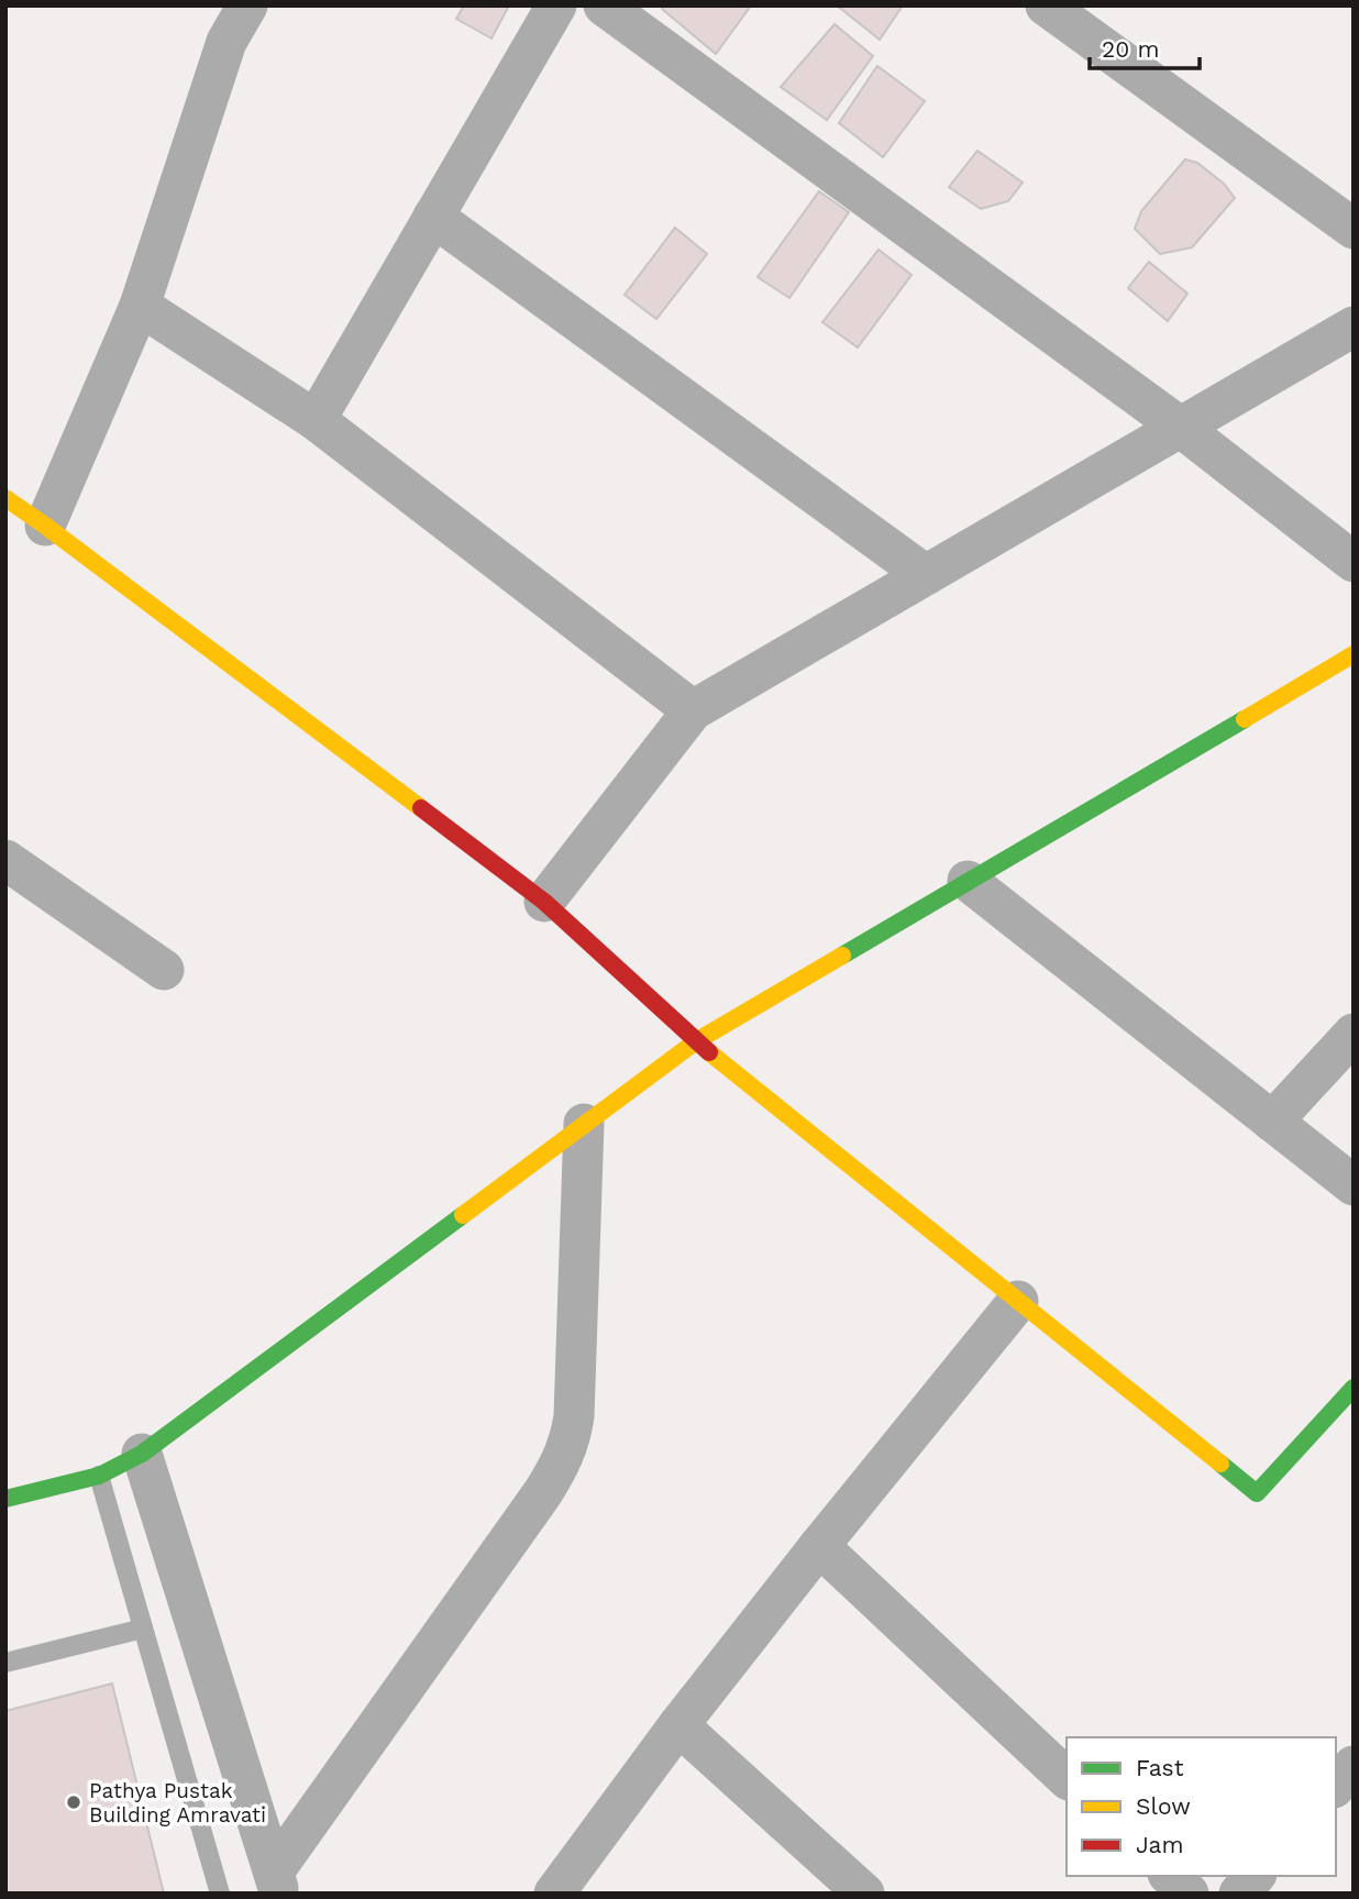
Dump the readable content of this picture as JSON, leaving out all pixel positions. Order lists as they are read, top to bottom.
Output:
{
  "places": ["Pathya Pustak Building Amravati"],
  "legend": ["Fast", "Slow", "Jam"],
  "scale_bar": "20 m"
}
